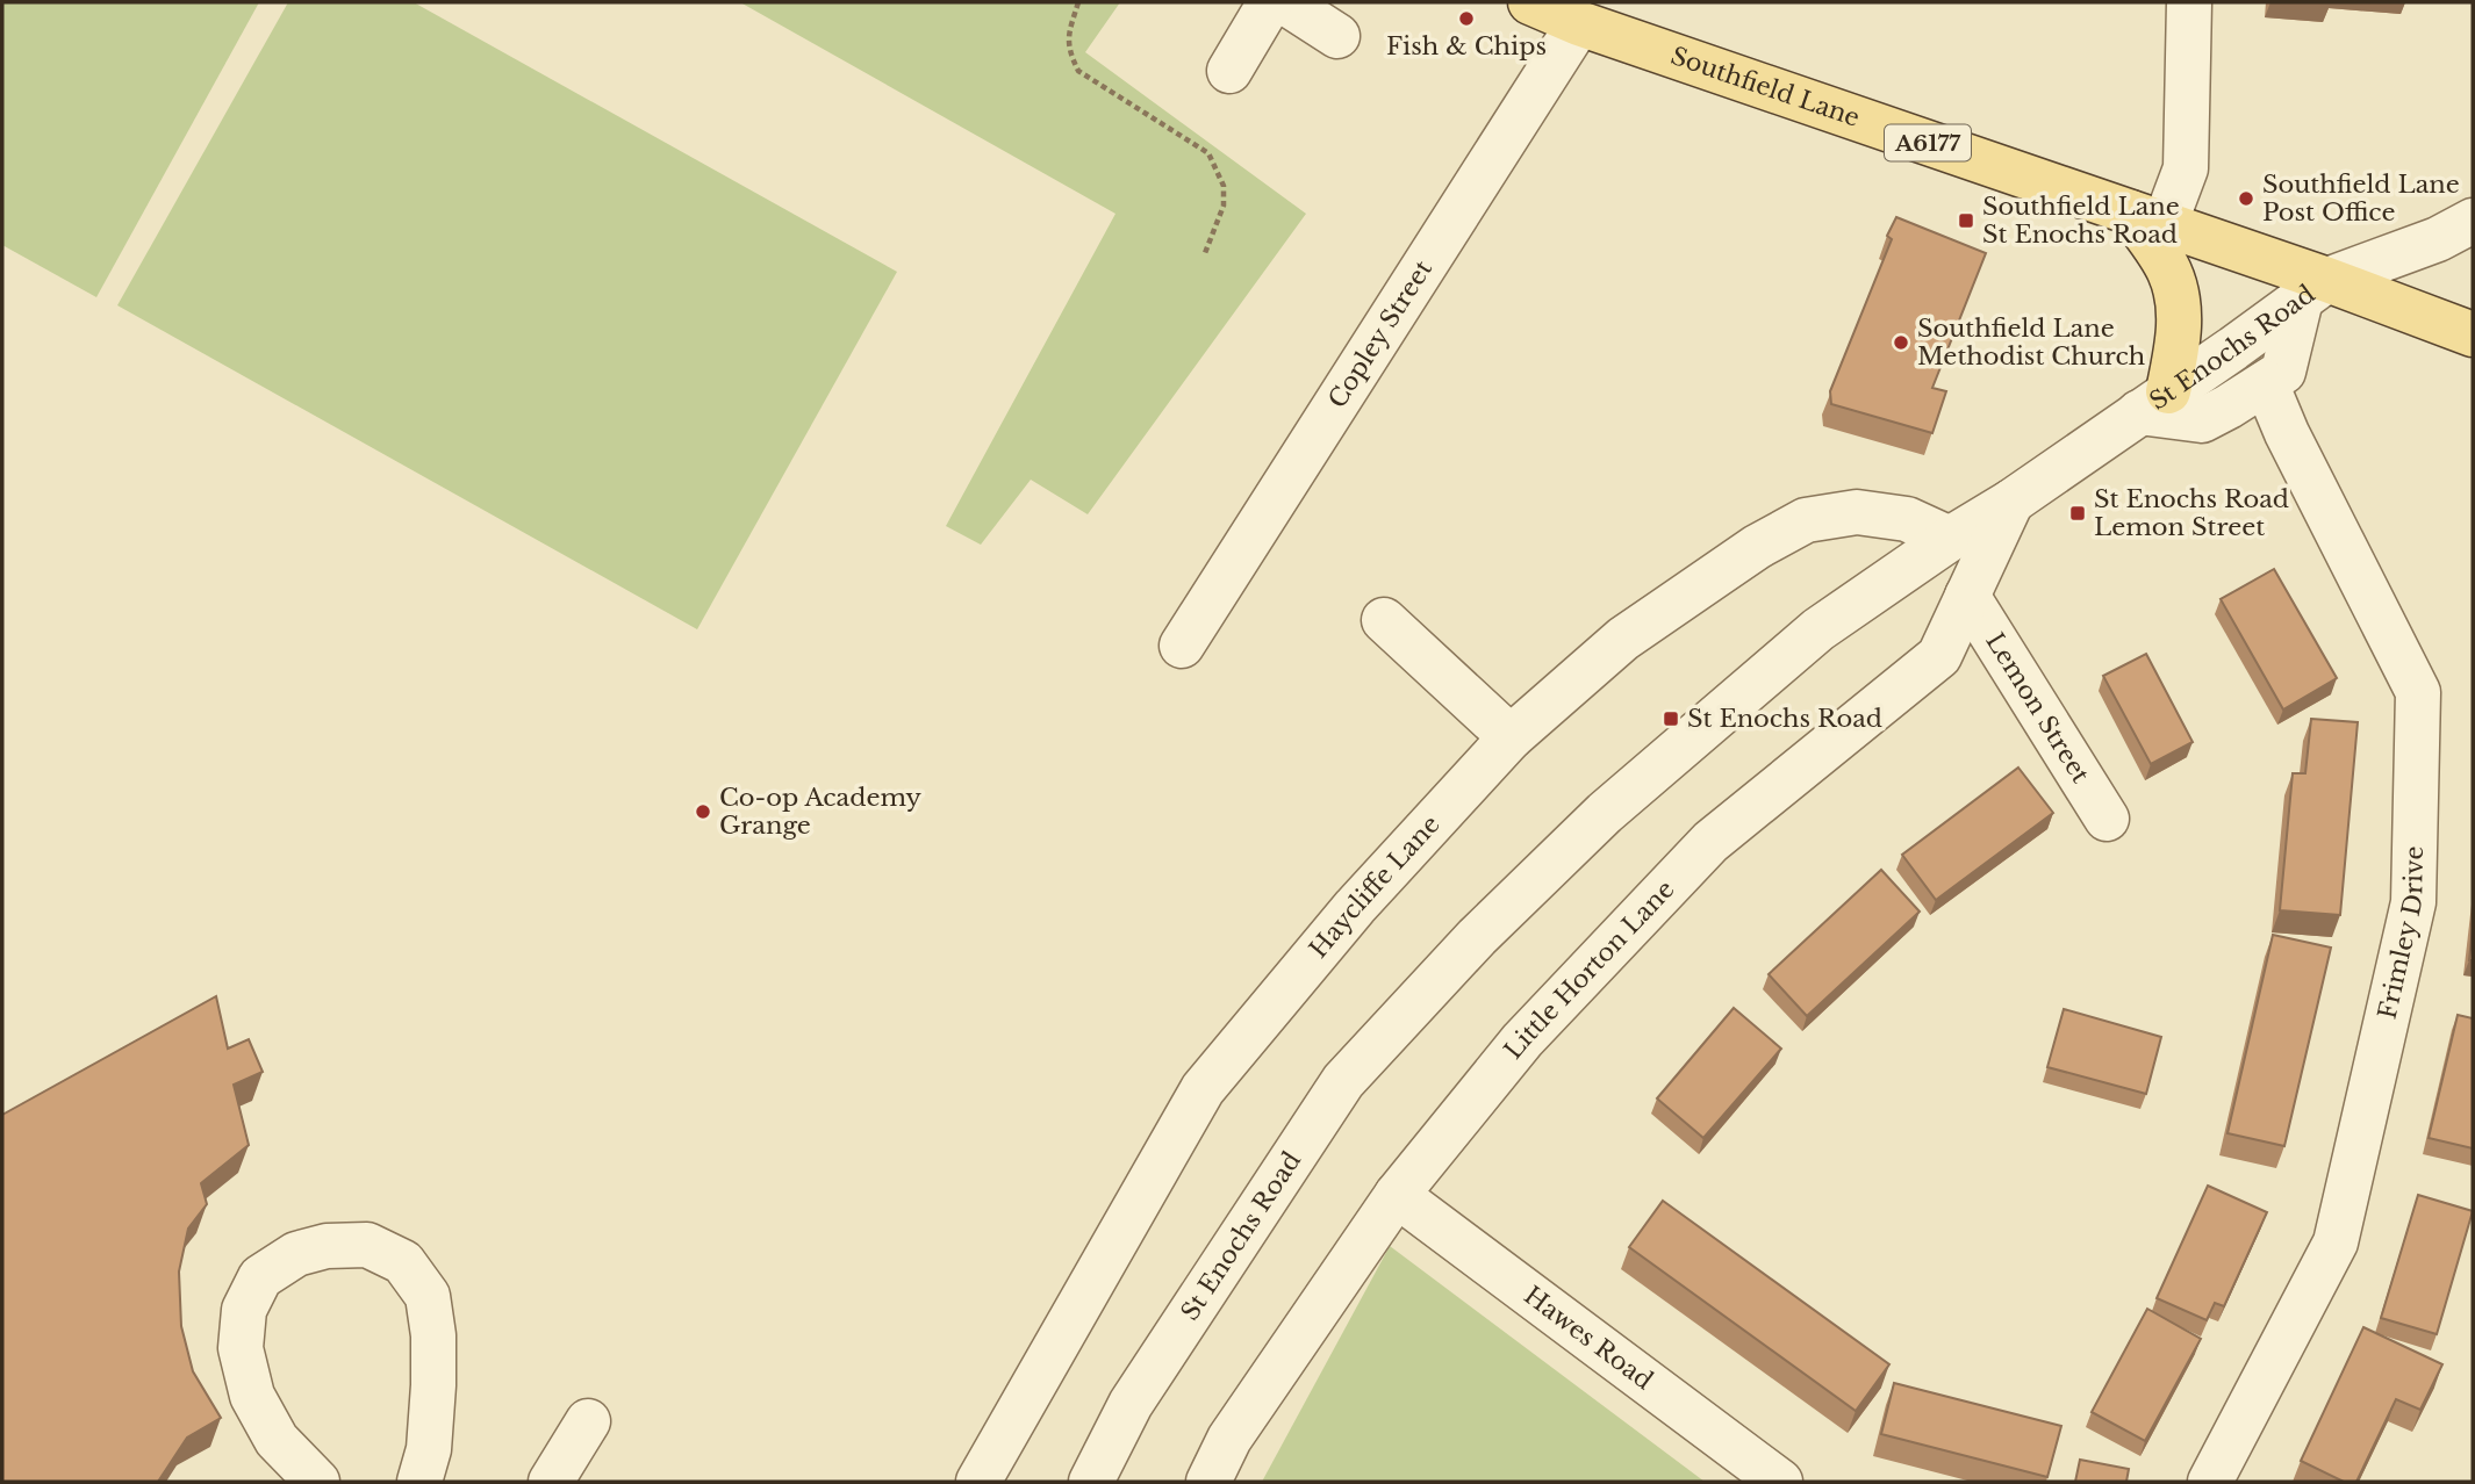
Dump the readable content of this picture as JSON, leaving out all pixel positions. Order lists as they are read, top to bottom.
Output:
{
  "streets": {
    "main road": ["Southfield Lane", "A6177"],
    "street": [
      "Copley Street",
      "St Enochs Road",
      "Lemon Street",
      "Haycliffe Lane",
      "Frimley Drive",
      "Little Horton Lane",
      "Hawes Road"
    ]
  },
  "crossings": [
    ["Southfield Lane", "A6177"],
    ["Southfield Lane", "Copley Street"],
    ["Southfield Lane", "St Enochs Road"],
    ["A6177", "St Enochs Road"],
    ["St Enochs Road", "Haycliffe Lane"],
    ["St Enochs Road", "Little Horton Lane"],
    ["Lemon Street", "Little Horton Lane"],
    ["Little Horton Lane", "Hawes Road"]
  ],
  "places": {
    "other": [
      "Fish & Chips",
      "Southfield Lane Post Office",
      "Southfield Lane Methodist Church",
      "Co-op Academy Grange"
    ],
    "transit": ["Southfield Lane St Enochs Road", "St Enochs Road Lemon Street", "St Enochs Road"]
  }
}
